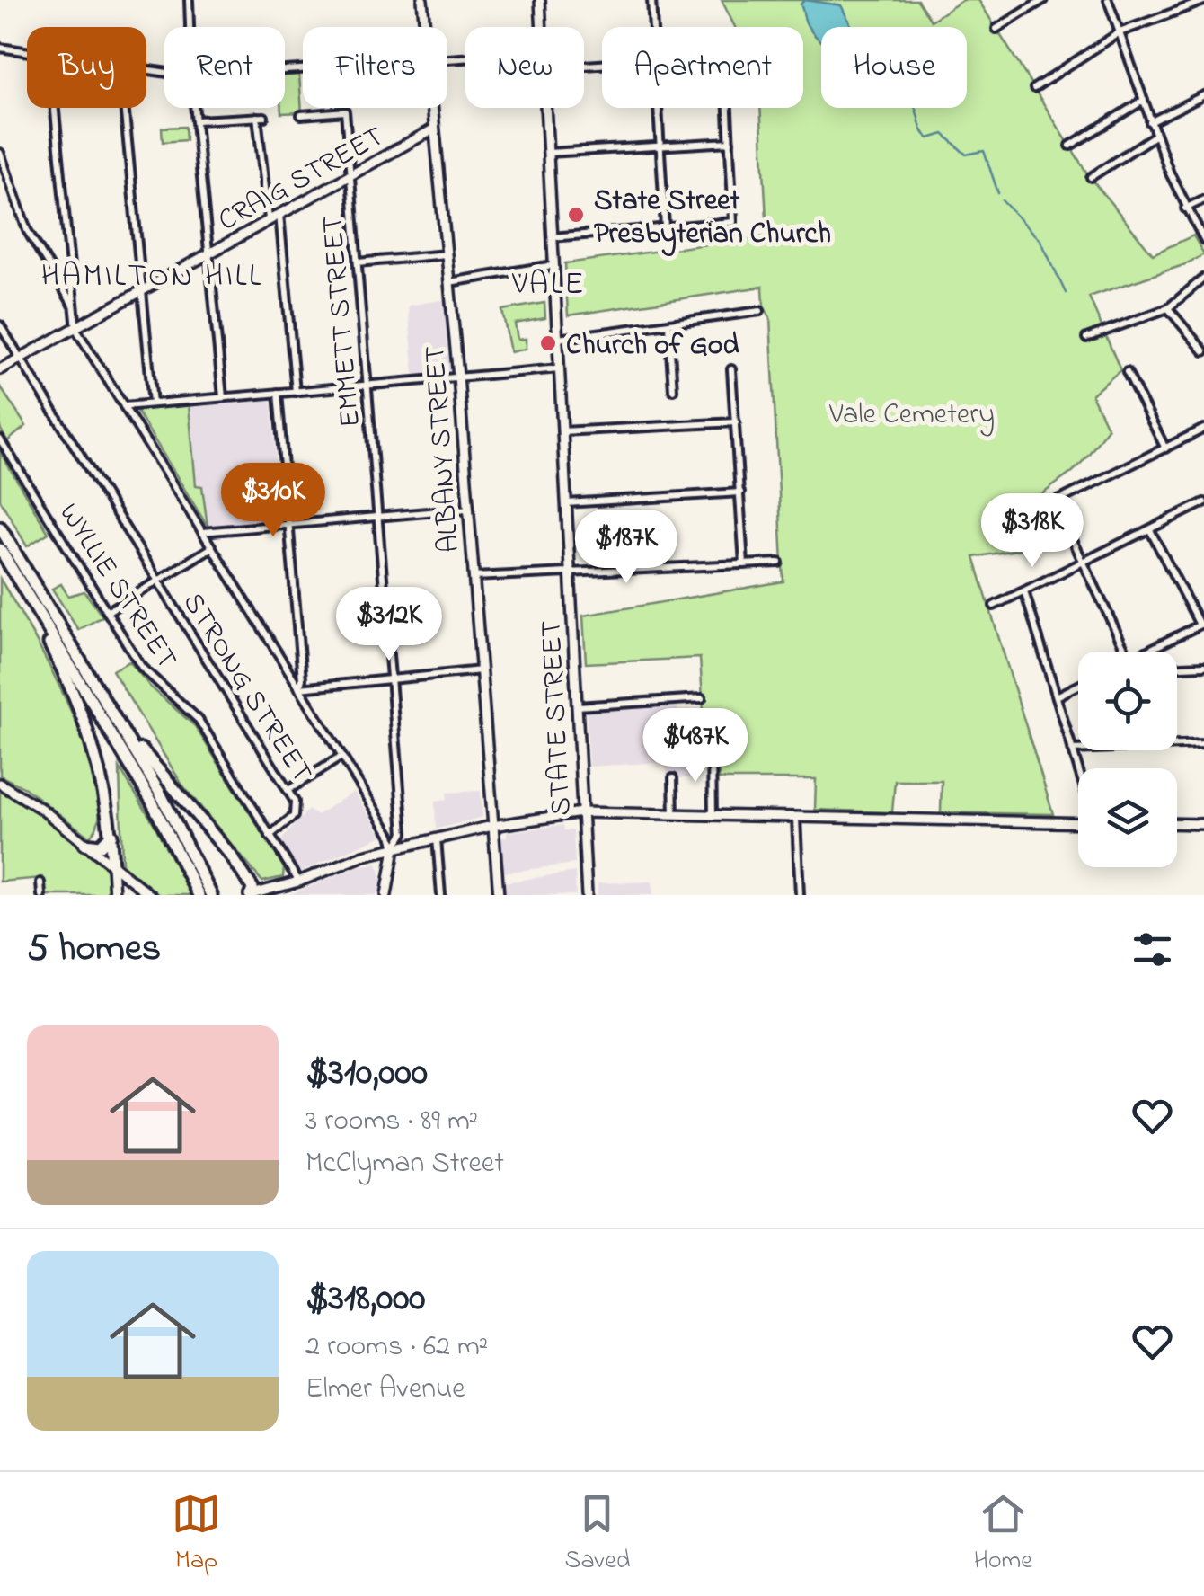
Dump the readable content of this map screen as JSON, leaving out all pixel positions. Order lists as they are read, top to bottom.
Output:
{
  "streets": {
    "main road": ["CRAIG STREET", "ALBANY STREET", "STATE STREET"],
    "street": ["EMMETT STREET", "WYLLIE STREET", "STRONG STREET"]
  },
  "crossings": [
    ["CRAIG STREET", "EMMETT STREET"],
    ["CRAIG STREET", "ALBANY STREET"],
    ["CRAIG STREET", "STRONG STREET"],
    ["WYLLIE STREET", "STRONG STREET"]
  ],
  "districts": ["HAMILTON HILL", "VALE"],
  "parks": ["Vale Cemetery"],
  "places": ["State Street Presbyterian Church", "Church of God"],
  "page": {
    "chip": [
      "Buy",
      "Rent",
      "Filters",
      "New",
      "Apartment",
      "House"
    ],
    "price": [
      "$310K",
      "$318K",
      "$187K",
      "$312K",
      "$487K"
    ],
    "heading": "5 homes",
    "list": [
      {
        "name": "$310,000",
        "note": "3 rooms · 89 m² · McClyman Street"
      },
      {
        "name": "$318,000",
        "note": "2 rooms · 62 m² · Elmer Avenue"
      }
    ],
    "tabs": ["Map", "Saved", "Home"]
  }
}
